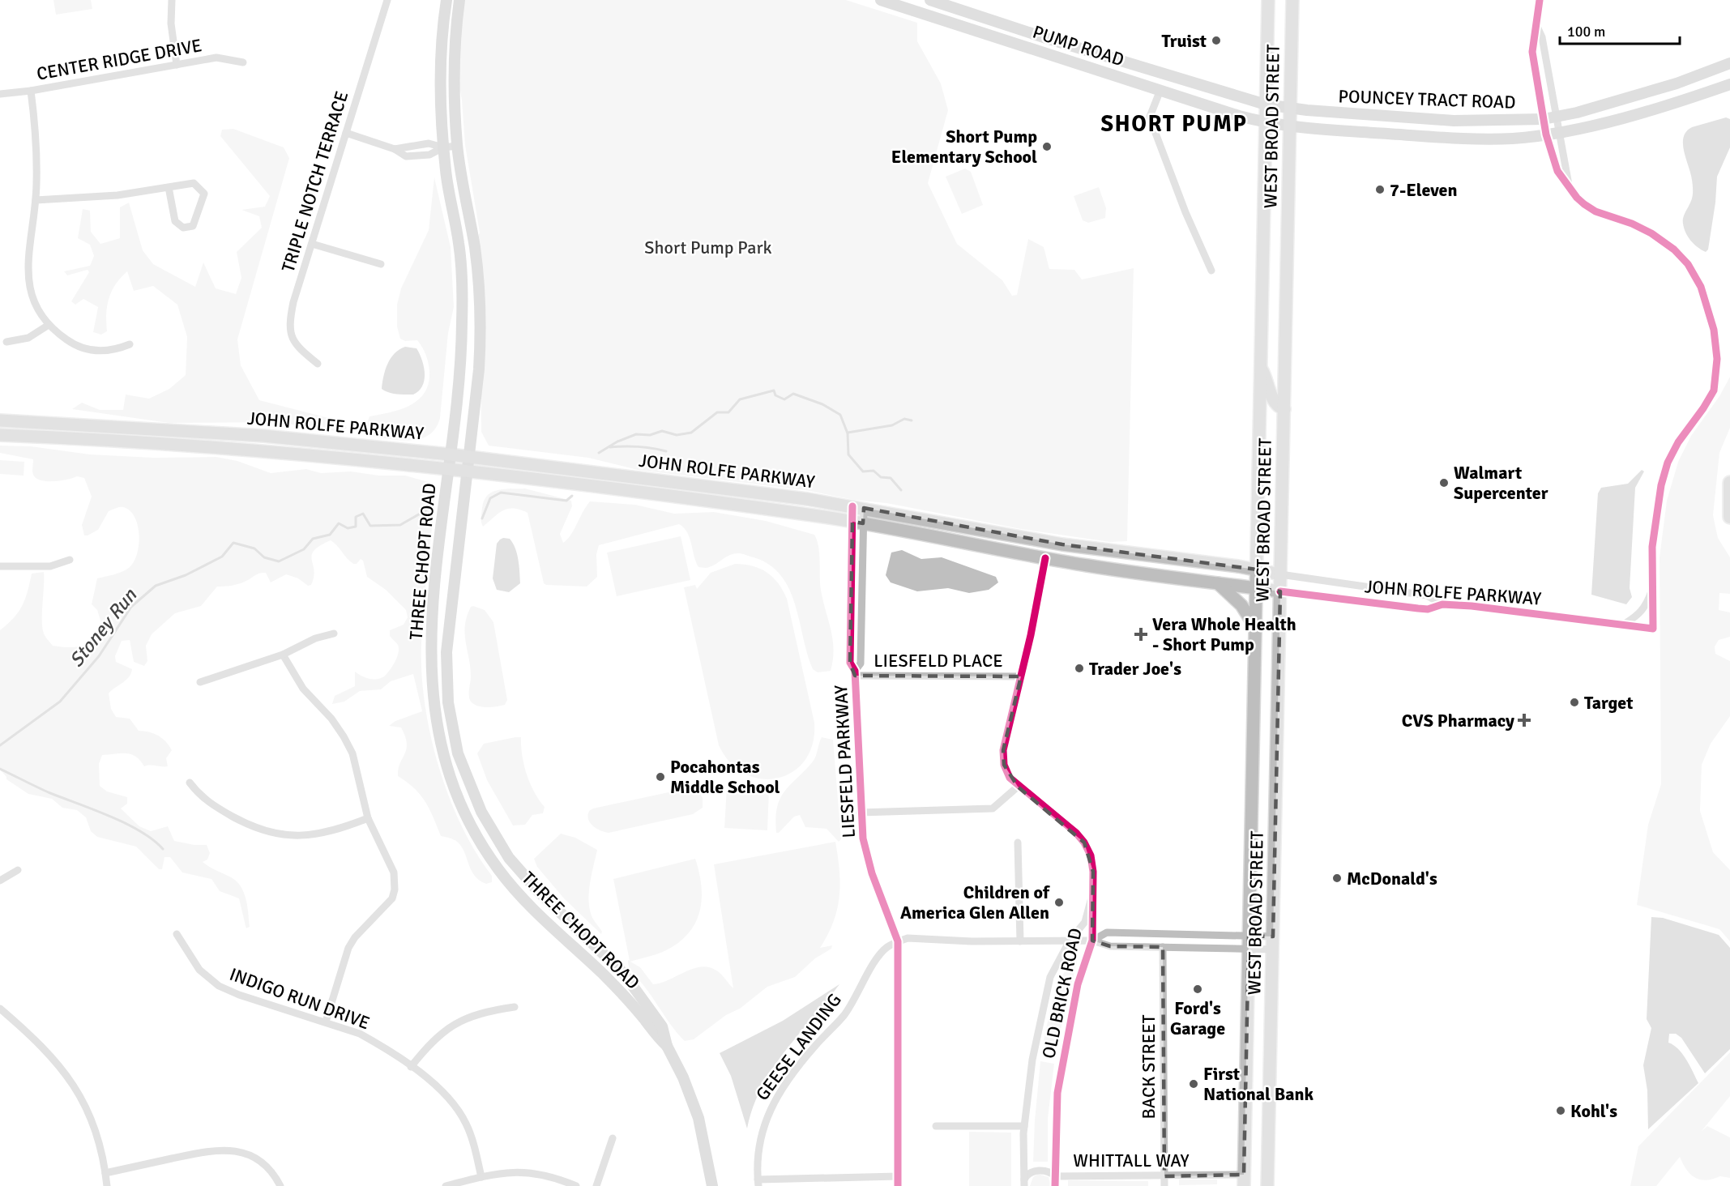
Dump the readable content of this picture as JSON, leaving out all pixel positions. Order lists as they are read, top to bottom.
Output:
{
  "streets": {
    "main road": [
      "PUMP ROAD",
      "POUNCEY TRACT ROAD",
      "WEST BROAD STREET",
      "JOHN ROLFE PARKWAY",
      "THREE CHOPT ROAD"
    ],
    "street": [
      "CENTER RIDGE DRIVE",
      "TRIPLE NOTCH TERRACE",
      "LIESFELD PLACE",
      "LIESFELD PARKWAY",
      "OLD BRICK ROAD",
      "INDIGO RUN DRIVE",
      "GEESE LANDING",
      "BACK STREET",
      "WHITTALL WAY"
    ]
  },
  "crossings": [
    ["PUMP ROAD", "POUNCEY TRACT ROAD"],
    ["PUMP ROAD", "WEST BROAD STREET"],
    ["POUNCEY TRACT ROAD", "WEST BROAD STREET"],
    ["WEST BROAD STREET", "JOHN ROLFE PARKWAY"],
    ["WEST BROAD STREET", "WHITTALL WAY"],
    ["JOHN ROLFE PARKWAY", "THREE CHOPT ROAD"],
    ["JOHN ROLFE PARKWAY", "LIESFELD PARKWAY"],
    ["JOHN ROLFE PARKWAY", "OLD BRICK ROAD"],
    ["LIESFELD PLACE", "LIESFELD PARKWAY"],
    ["LIESFELD PLACE", "OLD BRICK ROAD"],
    ["LIESFELD PARKWAY", "GEESE LANDING"],
    ["OLD BRICK ROAD", "WHITTALL WAY"],
    ["BACK STREET", "WHITTALL WAY"]
  ],
  "districts": ["SHORT PUMP"],
  "water": ["Stoney Run"],
  "parks": ["Short Pump Park"],
  "places": {
    "other": [
      "Truist",
      "Short Pump Elementary School",
      "7-Eleven",
      "Walmart Supercenter",
      "Trader Joe's",
      "Target",
      "Pocahontas Middle School",
      "McDonald's",
      "Children of America Glen Allen",
      "Ford's Garage",
      "First National Bank",
      "Kohl's"
    ],
    "health": ["Vera Whole Health - Short Pump", "CVS Pharmacy"]
  },
  "scale_bar": "100 m"
}
